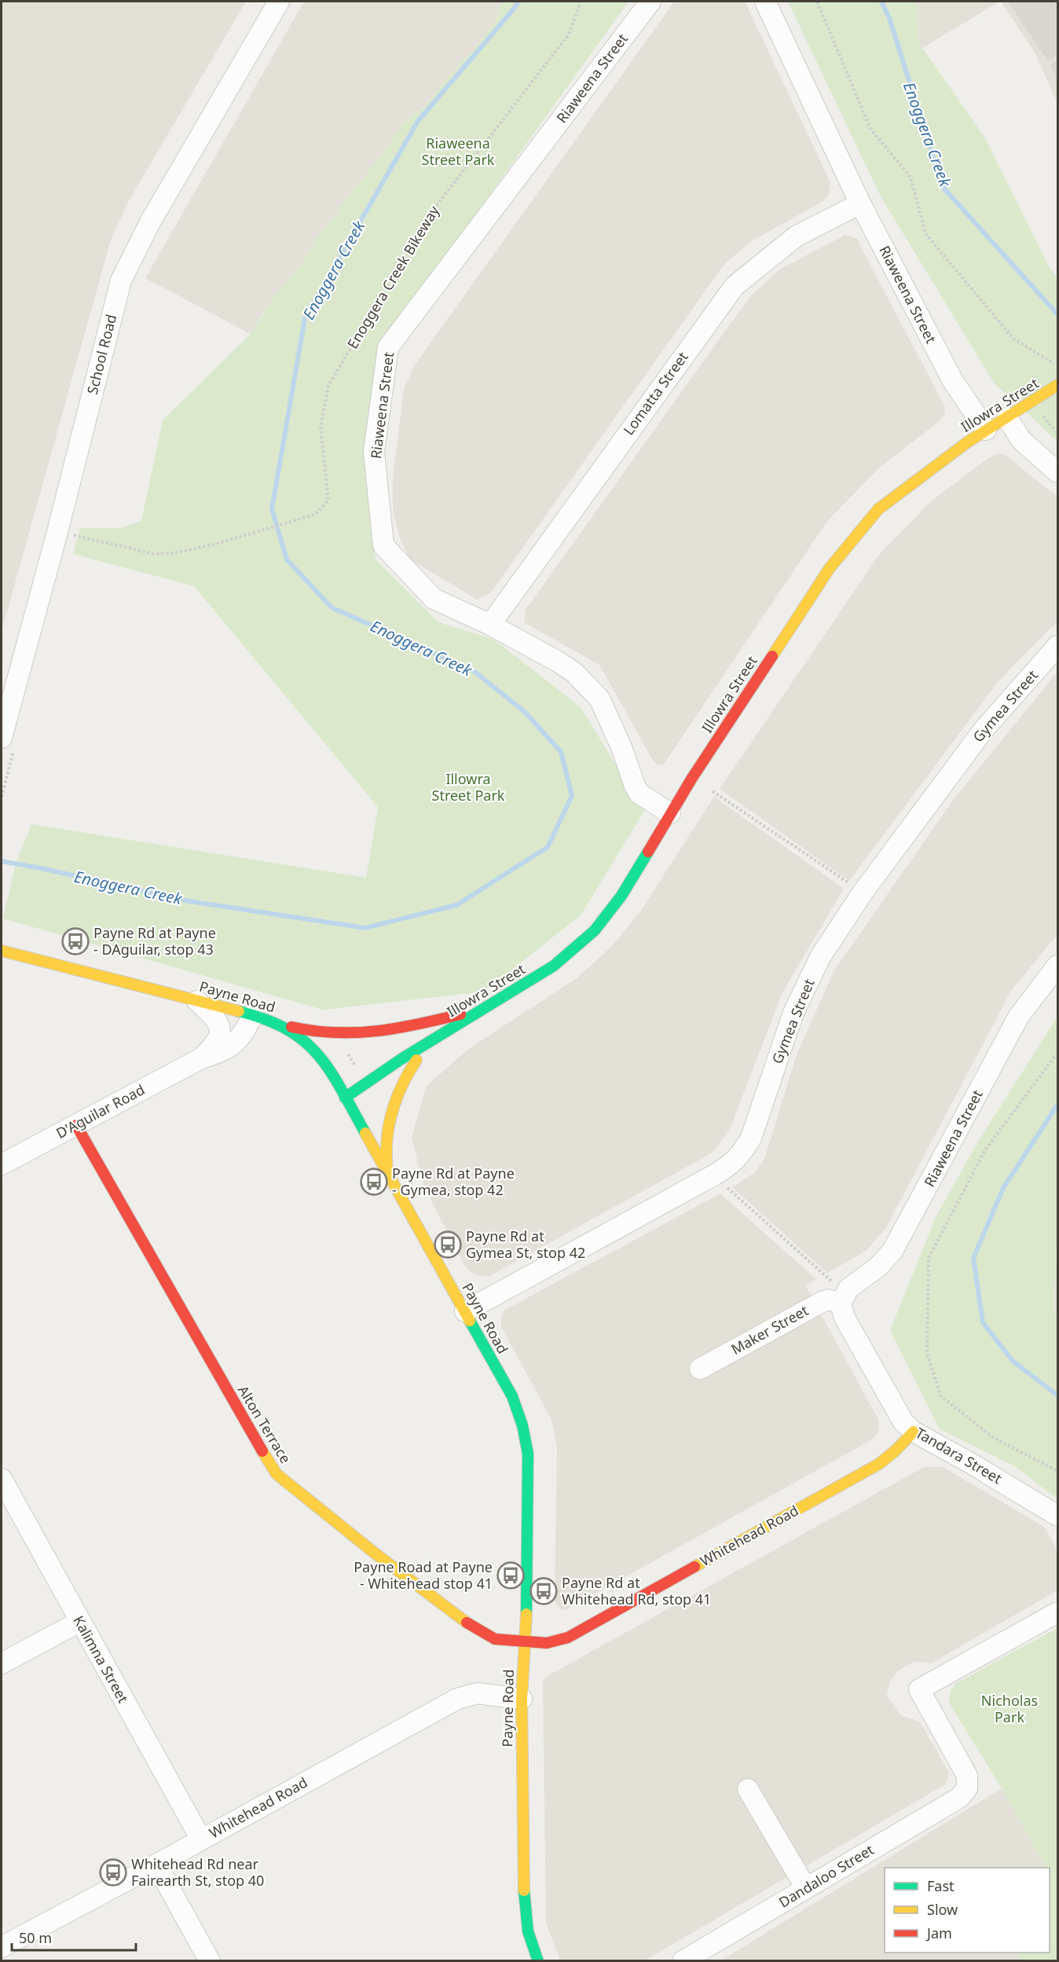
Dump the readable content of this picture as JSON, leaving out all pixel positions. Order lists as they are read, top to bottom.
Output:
{
  "streets": {
    "street": [
      "Riaweena Street",
      "School Road",
      "Lomatta Street",
      "Illowra Street",
      "Gymea Street",
      "Payne Road",
      "D'Aguilar Road",
      "Maker Street",
      "Alton Terrace",
      "Tandara Street",
      "Whitehead Road",
      "Kalimna Street",
      "Dandaloo Street"
    ],
    "path": ["Enoggera Creek Bikeway"]
  },
  "crossings": [
    ["Riaweena Street", "Lomatta Street"],
    ["Riaweena Street", "Illowra Street"],
    ["Riaweena Street", "Maker Street"],
    ["Riaweena Street", "Tandara Street"],
    ["Illowra Street", "Payne Road"],
    ["Gymea Street", "Payne Road"],
    ["Payne Road", "D'Aguilar Road"],
    ["Payne Road", "Alton Terrace"],
    ["Payne Road", "Whitehead Road"],
    ["D'Aguilar Road", "Alton Terrace"],
    ["Maker Street", "Tandara Street"],
    ["Alton Terrace", "Whitehead Road"],
    ["Tandara Street", "Whitehead Road"],
    ["Whitehead Road", "Kalimna Street"]
  ],
  "water": ["Enoggera Creek"],
  "parks": ["Riaweena Street Park", "Illowra Street Park", "Nicholas Park"],
  "places": {
    "bus stop": [
      "Payne Rd at Payne - DAguilar, stop 43",
      "Payne Rd at Payne - Gymea, stop 42",
      "Payne Rd at Gymea St, stop 42",
      "Payne Road at Payne - Whitehead stop 41",
      "Payne Rd at Whitehead Rd, stop 41",
      "Whitehead Rd near Fairearth St, stop 40"
    ]
  },
  "legend": ["Fast", "Slow", "Jam"],
  "scale_bar": "50 m"
}
